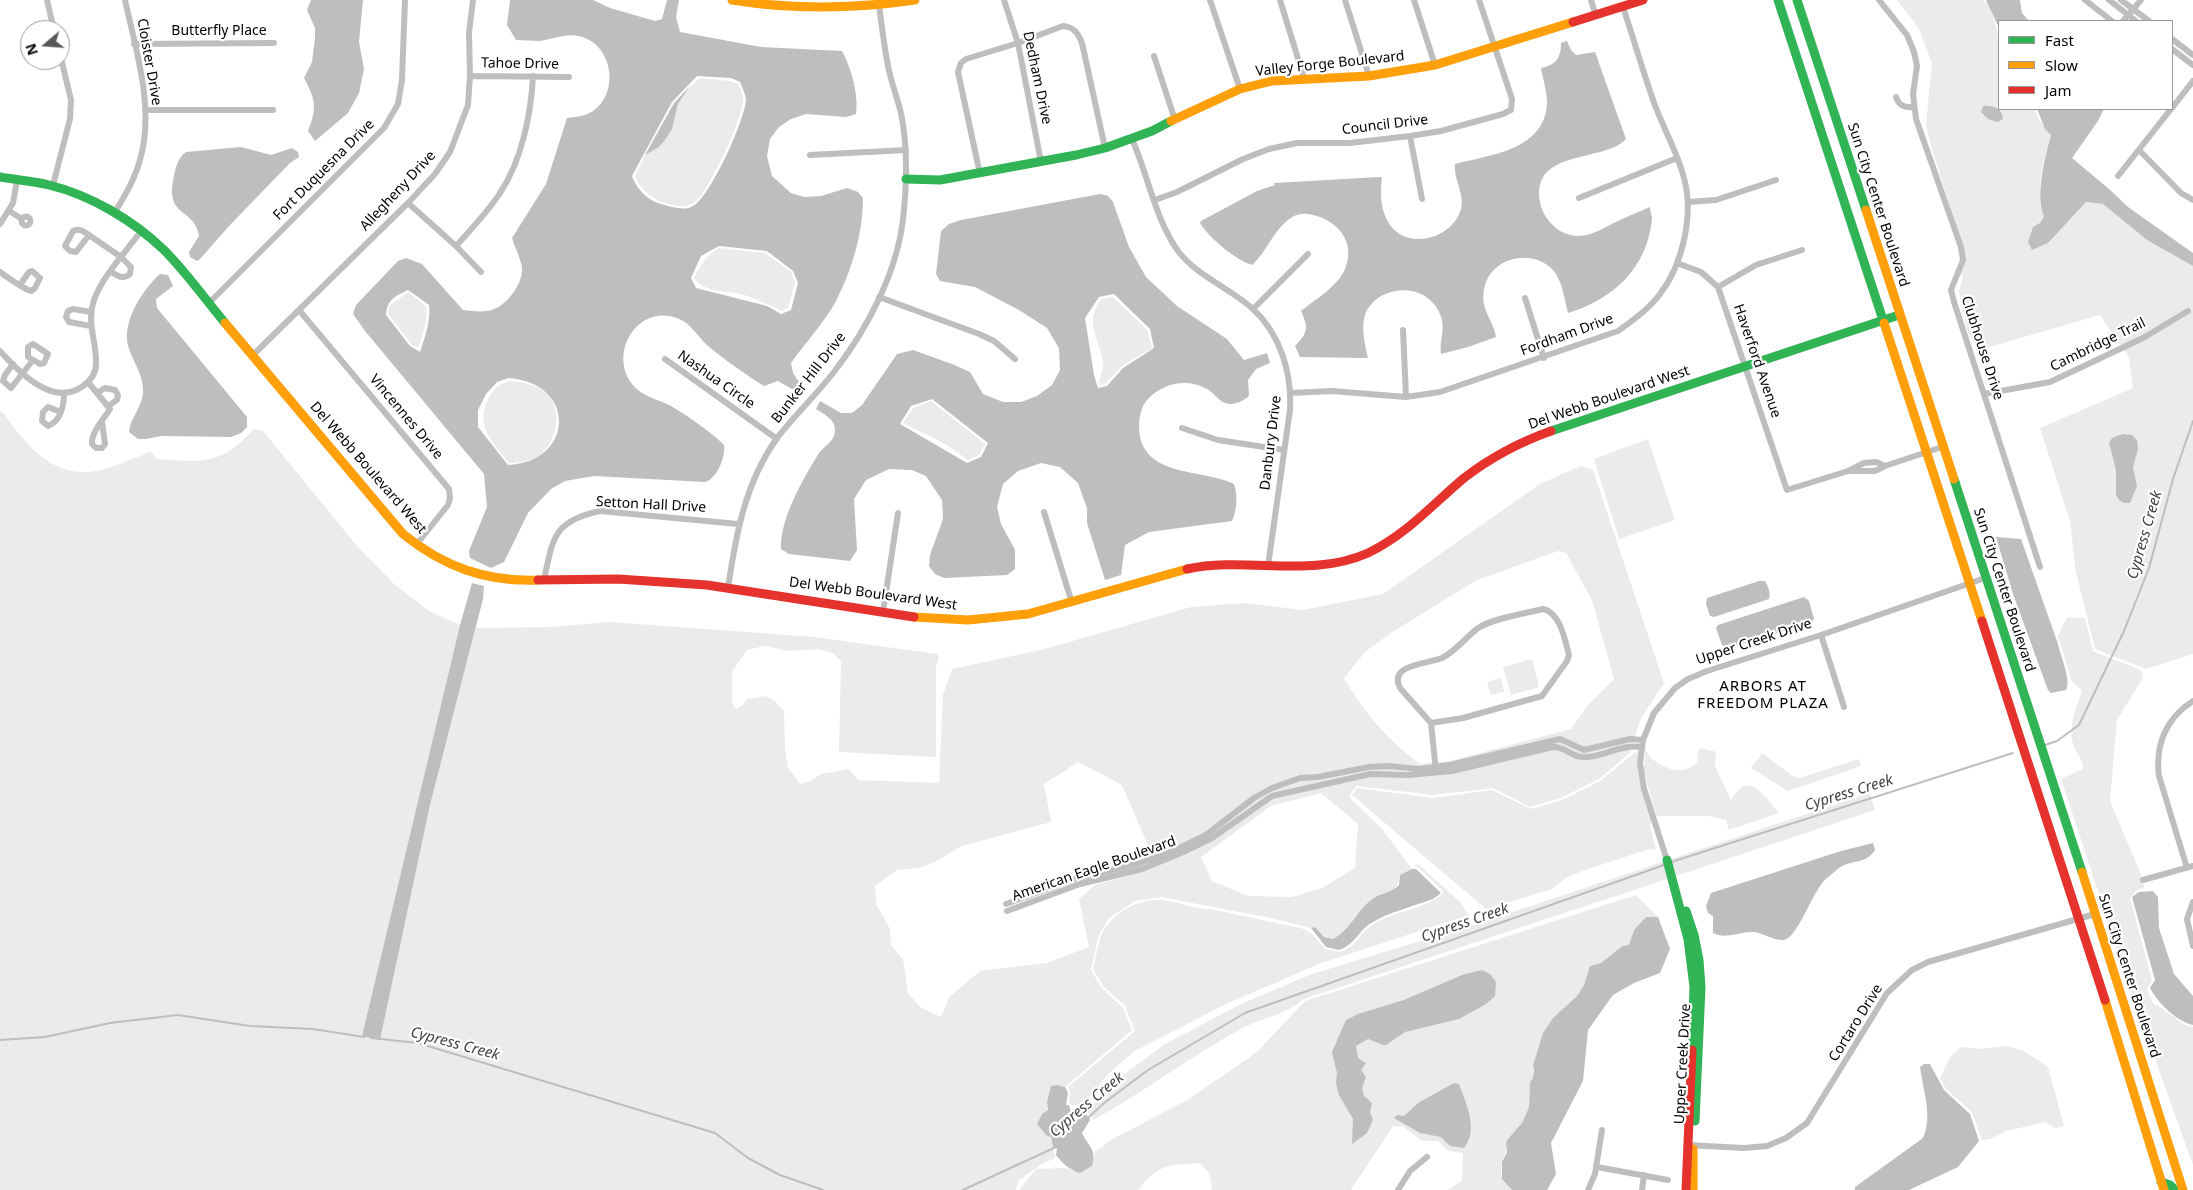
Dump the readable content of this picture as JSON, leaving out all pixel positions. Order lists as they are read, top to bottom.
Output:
{
  "streets": {
    "street": [
      "Butterfly Place",
      "Cloister Drive",
      "Tahoe Drive",
      "Valley Forge Boulevard",
      "Dedham Drive",
      "Council Drive",
      "Fort Duquesna Drive",
      "Allegheny Drive",
      "Sun City Center Boulevard",
      "Fordham Drive",
      "Cambridge Trail",
      "Clubhouse Drive",
      "Haverford Avenue",
      "Bunker Hill Drive",
      "Nashua Circle",
      "Del Webb Boulevard West",
      "Vincennes Drive",
      "Danbury Drive",
      "Setton Hall Drive",
      "Upper Creek Drive",
      "American Eagle Boulevard",
      "Cortaro Drive"
    ]
  },
  "crossings": [
    ["Butterfly Place", "Cloister Drive"],
    ["Cloister Drive", "Del Webb Boulevard West"],
    ["Tahoe Drive", "Allegheny Drive"],
    ["Valley Forge Boulevard", "Dedham Drive"],
    ["Valley Forge Boulevard", "Council Drive"],
    ["Valley Forge Boulevard", "Fordham Drive"],
    ["Valley Forge Boulevard", "Bunker Hill Drive"],
    ["Valley Forge Boulevard", "Danbury Drive"],
    ["Council Drive", "Danbury Drive"],
    ["Fort Duquesna Drive", "Del Webb Boulevard West"],
    ["Allegheny Drive", "Del Webb Boulevard West"],
    ["Allegheny Drive", "Vincennes Drive"],
    ["Sun City Center Boulevard", "Del Webb Boulevard West"],
    ["Sun City Center Boulevard", "Upper Creek Drive"],
    ["Sun City Center Boulevard", "Cortaro Drive"],
    ["Fordham Drive", "Danbury Drive"],
    ["Cambridge Trail", "Clubhouse Drive"],
    ["Haverford Avenue", "Del Webb Boulevard West"],
    ["Bunker Hill Drive", "Nashua Circle"],
    ["Bunker Hill Drive", "Del Webb Boulevard West"],
    ["Bunker Hill Drive", "Setton Hall Drive"],
    ["Del Webb Boulevard West", "Vincennes Drive"],
    ["Del Webb Boulevard West", "Danbury Drive"],
    ["Del Webb Boulevard West", "Setton Hall Drive"],
    ["Upper Creek Drive", "American Eagle Boulevard"],
    ["Upper Creek Drive", "Cortaro Drive"]
  ],
  "districts": ["ARBORS AT FREEDOM PLAZA"],
  "water": ["Cypress Creek"],
  "legend": ["Fast", "Slow", "Jam"],
  "north": "left"
}
